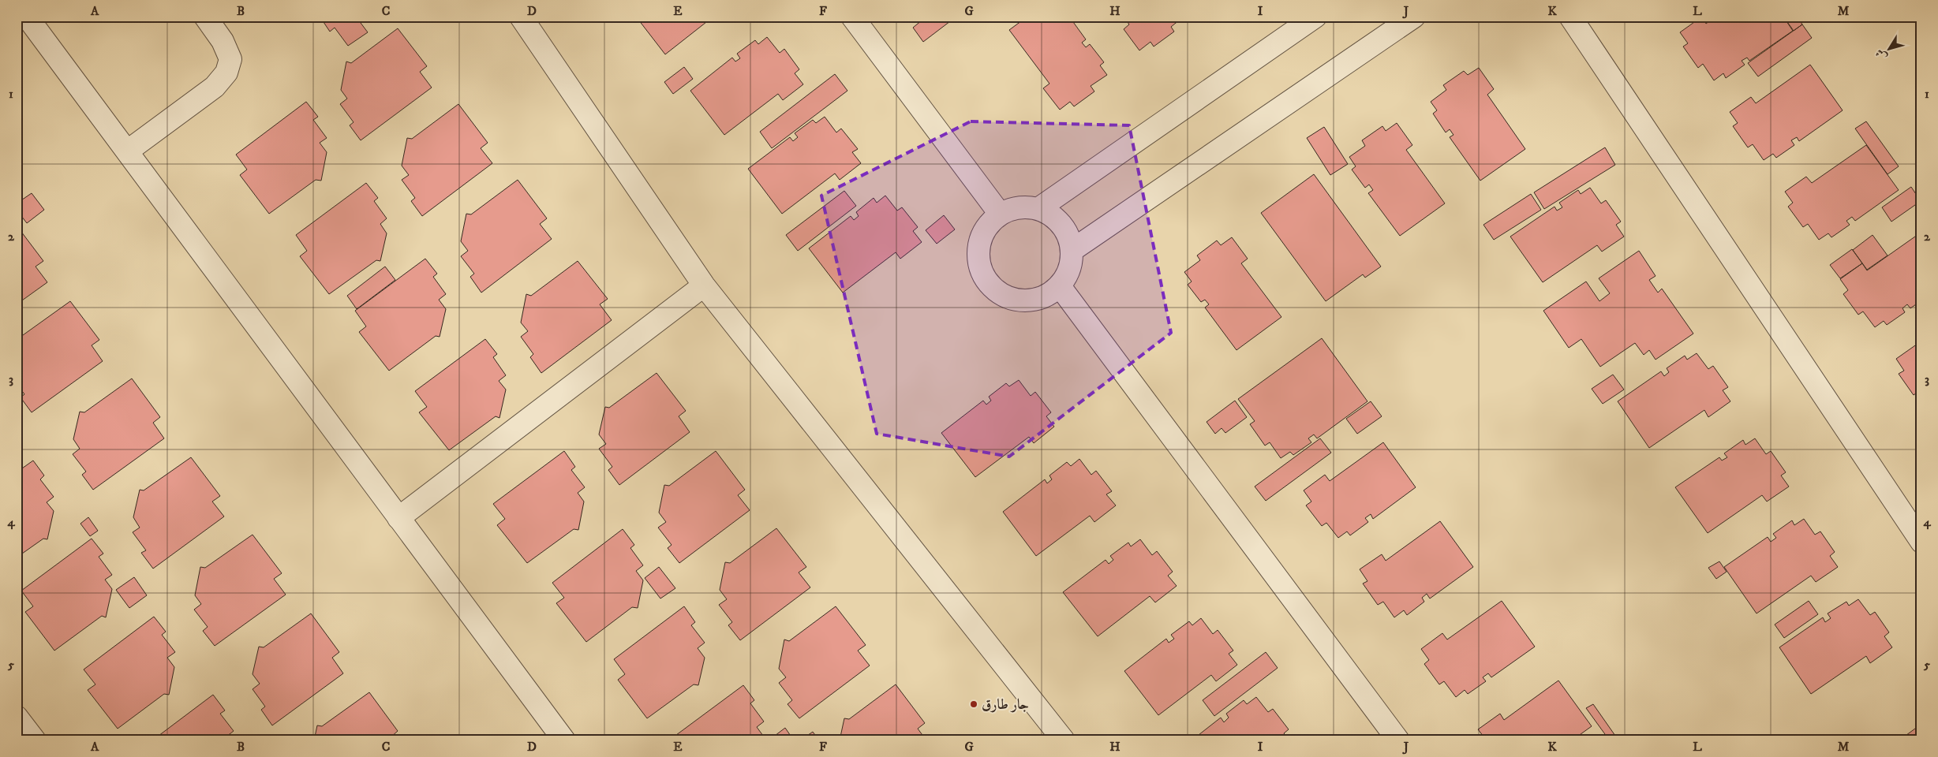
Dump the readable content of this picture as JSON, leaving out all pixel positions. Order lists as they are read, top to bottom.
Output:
{
  "places": ["جار طارق"],
  "north": "bottom left",
  "grid": {
    "columns": [
      "A",
      "B",
      "C",
      "D",
      "E",
      "F",
      "G",
      "H",
      "I",
      "J",
      "K",
      "L",
      "M"
    ],
    "rows": [
      "1",
      "2",
      "3",
      "4",
      "5"
    ]
  }
}
